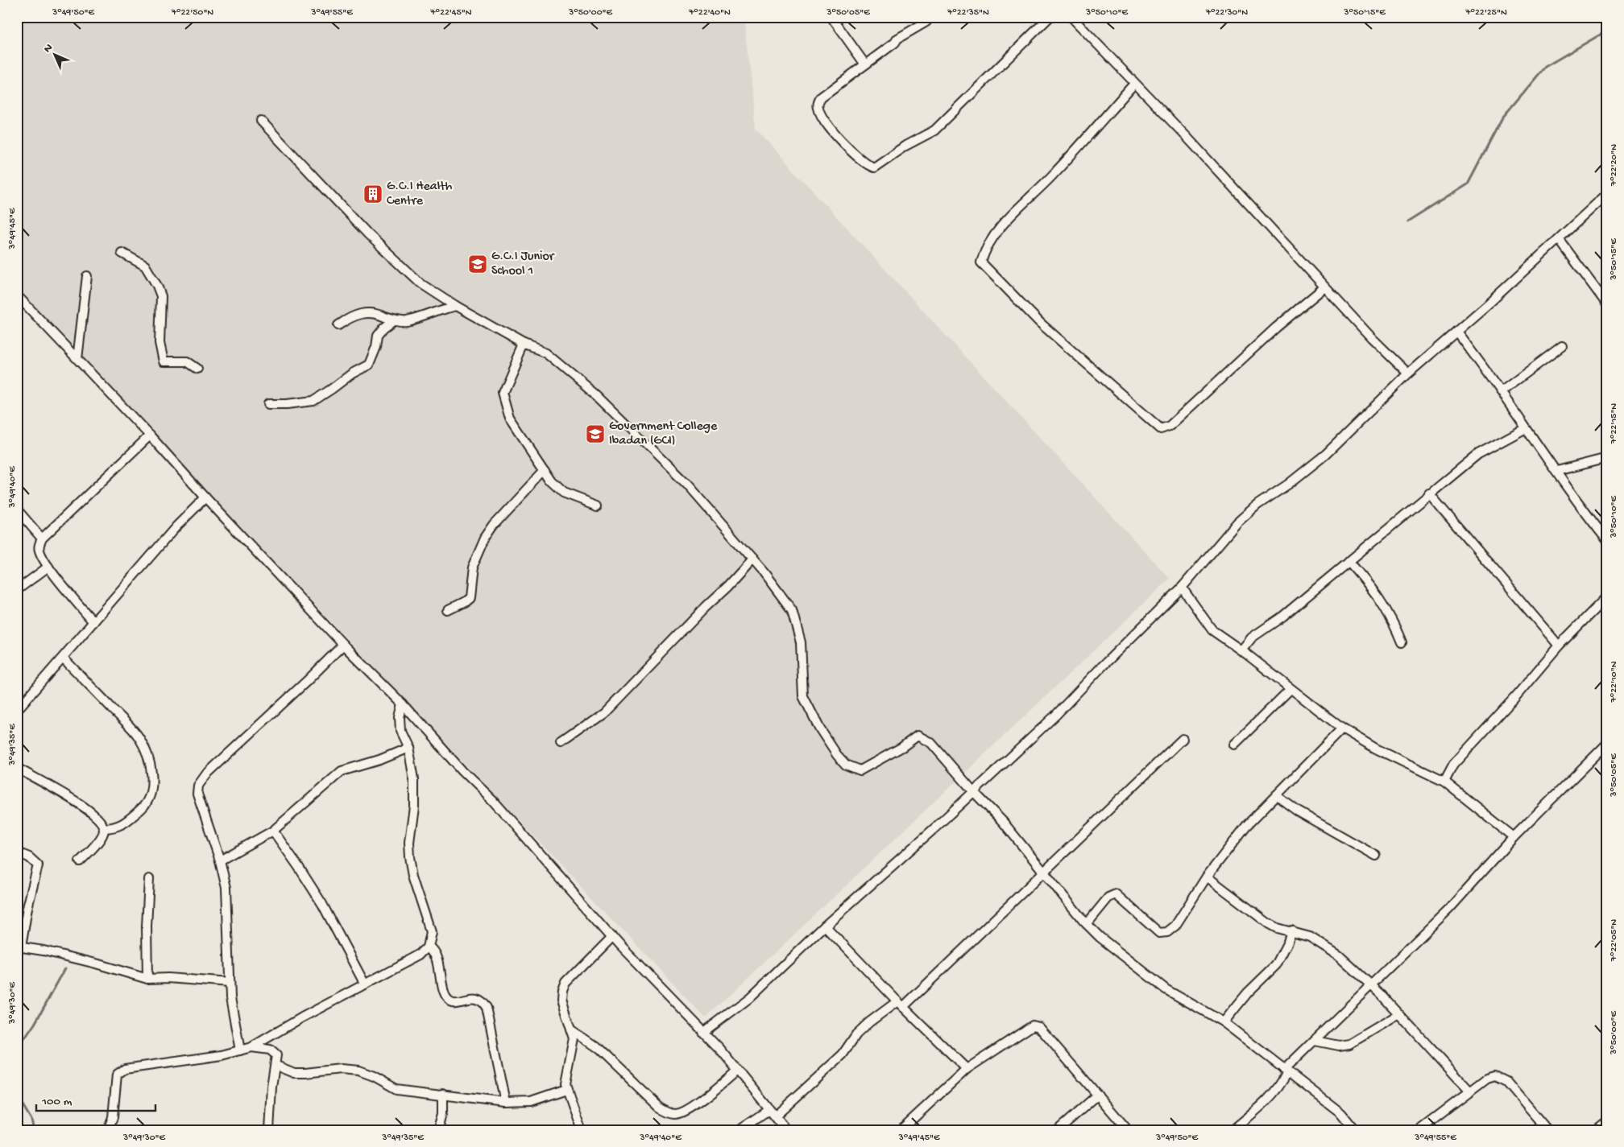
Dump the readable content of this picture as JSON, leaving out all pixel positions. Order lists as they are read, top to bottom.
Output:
{
  "places": {
    "building": ["G.C.I Health Centre"],
    "school or university": ["G.C.I Junior School 1", "Government College Ibadan (GCI)"]
  },
  "scale_bar": "100 m",
  "north": "top left",
  "coordinates": [
    "3°49'50\"E",
    "7°22'50\"N",
    "3°49'55\"E",
    "7°22'45\"N",
    "3°50'00\"E",
    "7°22'40\"N",
    "3°50'05\"E",
    "7°22'35\"N",
    "3°50'10\"E",
    "7°22'30\"N",
    "3°50'15\"E",
    "7°22'25\"N",
    "7°22'20\"N",
    "3°49'45\"E",
    "7°22'15\"N",
    "3°49'40\"E",
    "7°22'10\"N",
    "3°49'35\"E",
    "7°22'05\"N",
    "3°49'30\"E"
  ]
}
